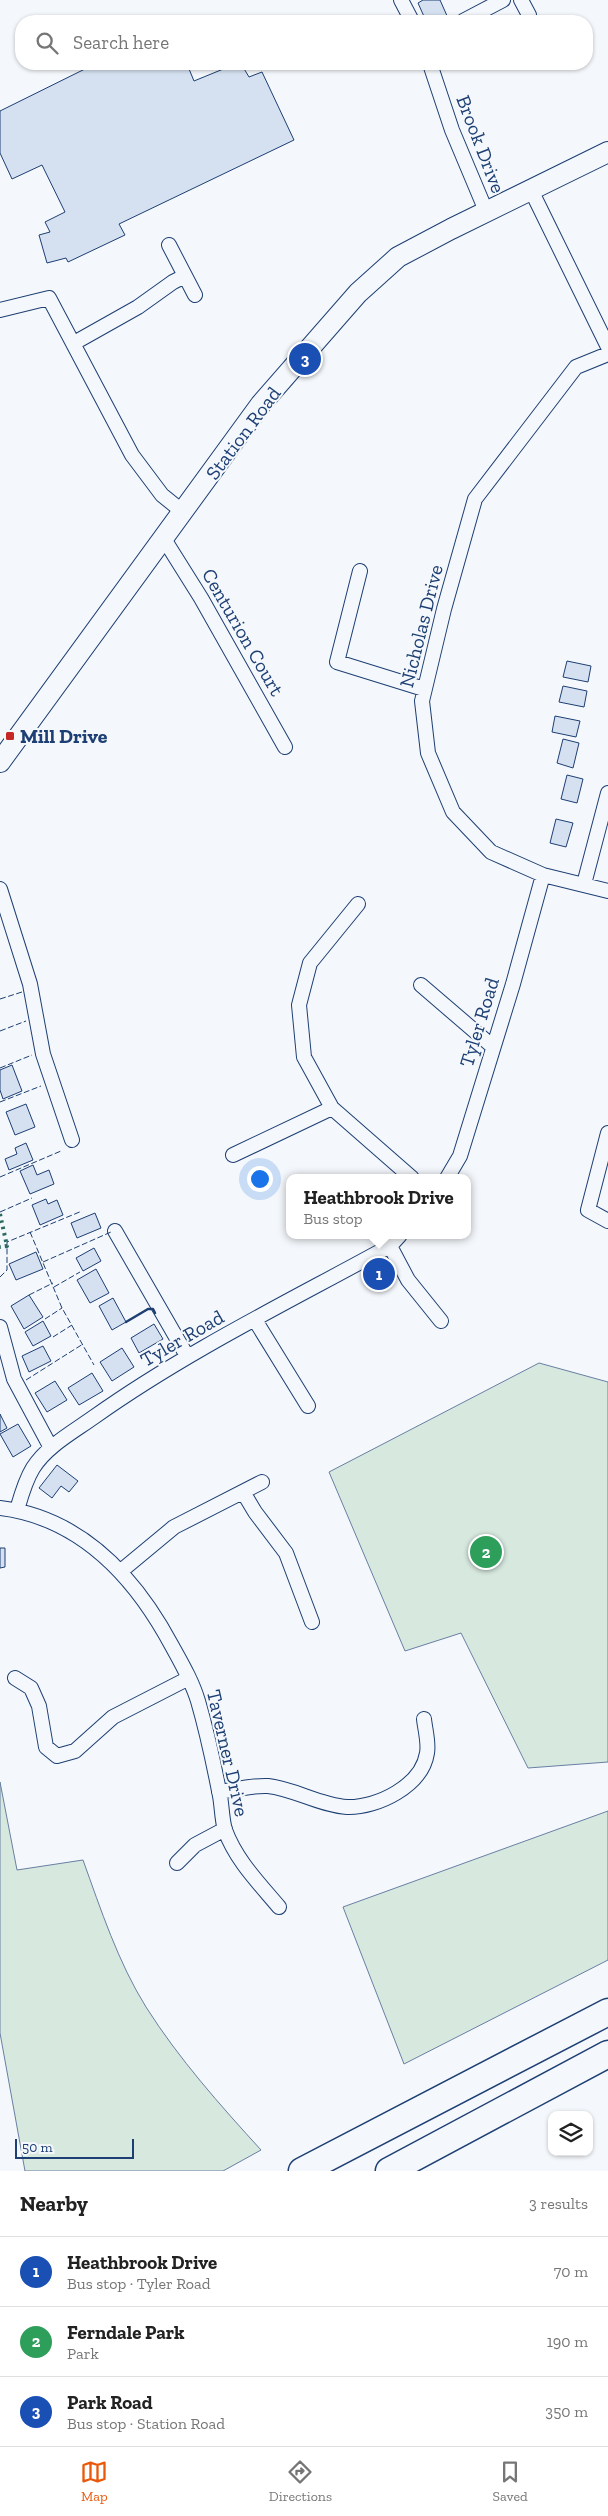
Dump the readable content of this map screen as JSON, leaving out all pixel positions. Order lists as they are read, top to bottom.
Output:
{
  "streets": {
    "street": [
      "Brook Drive",
      "Station Road",
      "Nicholas Drive",
      "Centurion Court",
      "Tyler Road",
      "Taverner Drive"
    ]
  },
  "crossings": [
    ["Brook Drive", "Station Road"],
    ["Station Road", "Centurion Court"],
    ["Nicholas Drive", "Tyler Road"],
    ["Tyler Road", "Taverner Drive"]
  ],
  "places": {
    "transit": ["Mill Drive"]
  },
  "scale_bar": "50 m",
  "page": {
    "search": "Search here",
    "pins": ["3", "1", "2"],
    "popup": ["Heathbrook Drive", "Bus stop"],
    "scale": "50 m",
    "heading": ["Nearby", "3 results"],
    "list": [
      {
        "mark": "1",
        "name": "Heathbrook Drive",
        "note": "Bus stop · Tyler Road",
        "value": "70 m"
      },
      {
        "mark": "2",
        "name": "Ferndale Park",
        "note": "Park",
        "value": "190 m"
      },
      {
        "mark": "3",
        "name": "Park Road",
        "note": "Bus stop · Station Road",
        "value": "350 m"
      }
    ],
    "nav": ["Map", "Directions", "Saved"]
  }
}
